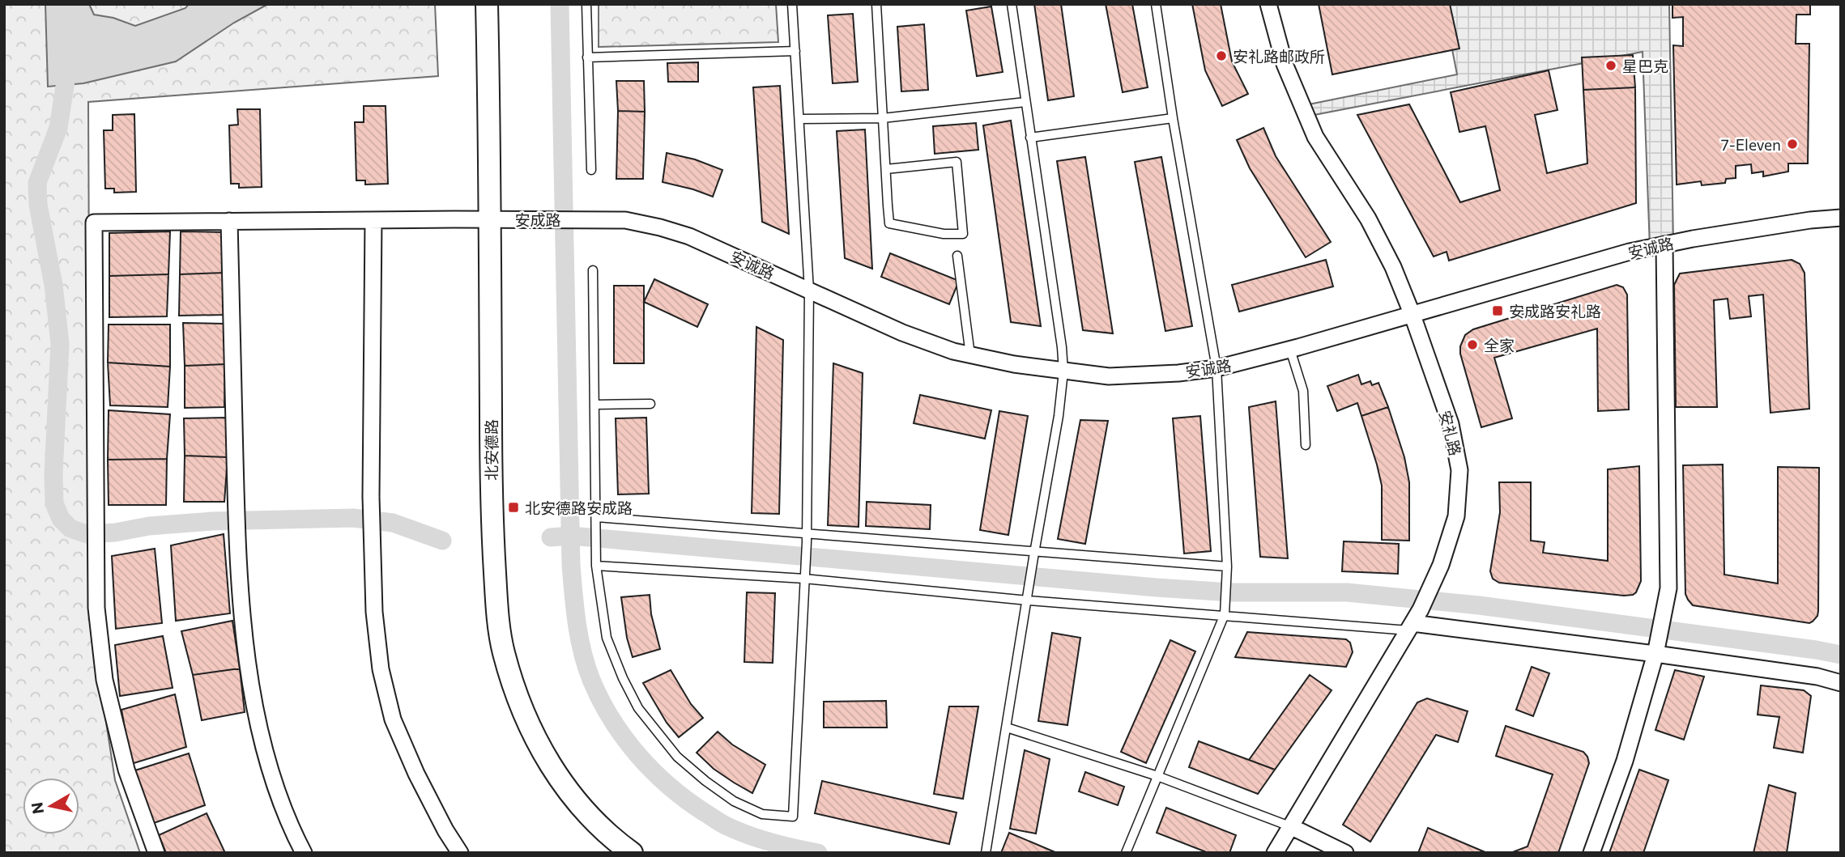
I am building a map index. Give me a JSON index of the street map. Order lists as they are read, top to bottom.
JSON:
{
  "streets": {
    "street": [
      "安成路",
      "安诚路",
      "安礼路",
      "北安德路"
    ]
  },
  "crossings": [
    ["安成路", "安诚路"],
    ["安成路", "北安德路"],
    ["安诚路", "安礼路"]
  ],
  "places": {
    "other": [
      "安礼路邮政所",
      "星巴克",
      "7-Eleven",
      "全家"
    ],
    "transit": ["安成路安礼路", "北安德路安成路"]
  },
  "north": "left"
}
